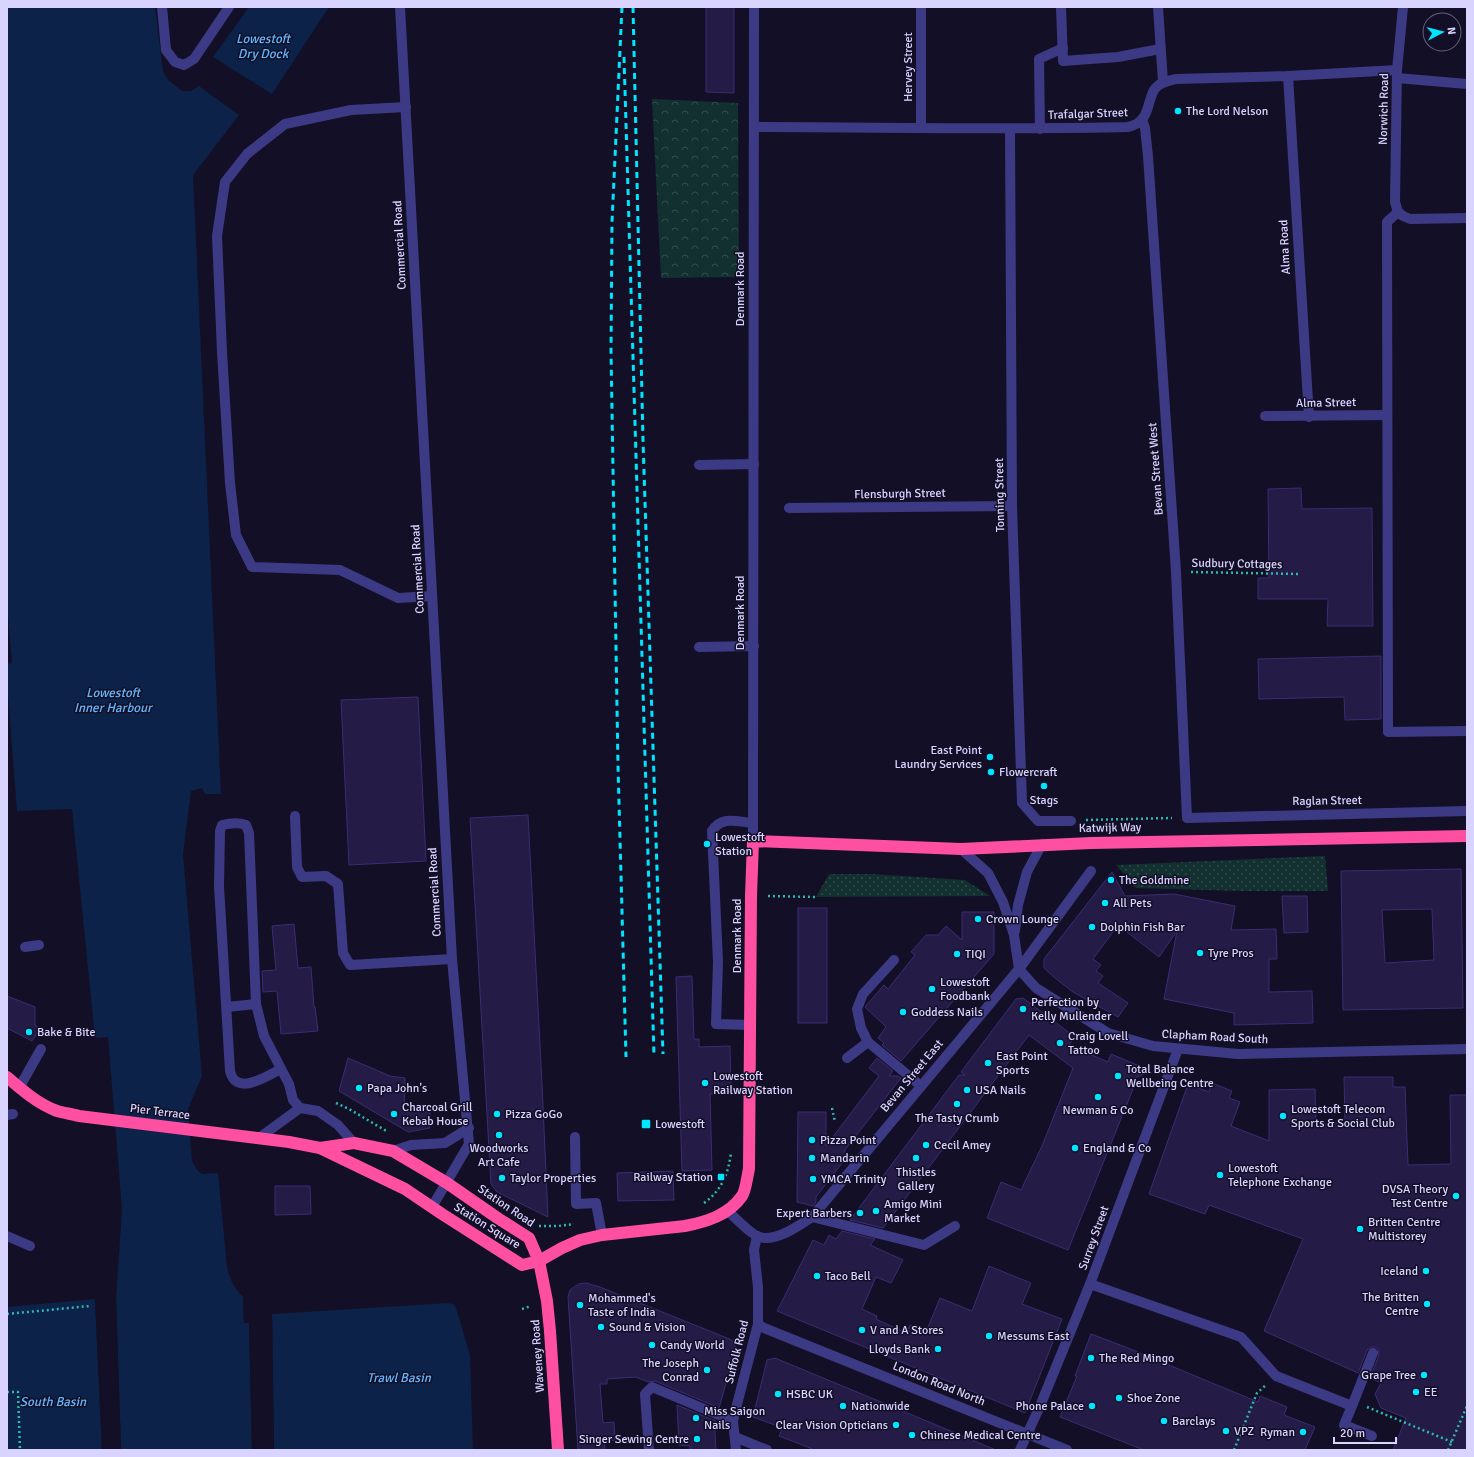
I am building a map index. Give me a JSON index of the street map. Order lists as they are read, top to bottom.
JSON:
{
  "streets": {
    "highway": [
      "Denmark Road",
      "Katwijk Way",
      "Pier Terrace",
      "Station Road",
      "Station Square",
      "Waveney Road"
    ],
    "street": [
      "Hervey Street",
      "Norwich Road",
      "Trafalgar Street",
      "Commercial Road",
      "Alma Road",
      "Alma Street",
      "Bevan Street West",
      "Flensburgh Street",
      "Tonning Street",
      "Raglan Street",
      "Clapham Road South",
      "Bevan Street East",
      "Surrey Street",
      "Suffolk Road",
      "London Road North"
    ],
    "path": ["Sudbury Cottages"]
  },
  "crossings": [
    ["Hervey Street", "Trafalgar Street"],
    ["Trafalgar Street", "Denmark Road"],
    ["Trafalgar Street", "Bevan Street West"],
    ["Trafalgar Street", "Tonning Street"],
    ["Commercial Road", "Station Road"],
    ["Commercial Road", "Station Square"],
    ["Alma Road", "Alma Street"],
    ["Denmark Road", "Katwijk Way"],
    ["Denmark Road", "Station Square"],
    ["Bevan Street West", "Sudbury Cottages"],
    ["Bevan Street West", "Raglan Street"],
    ["Flensburgh Street", "Tonning Street"],
    ["Clapham Road South", "Bevan Street East"],
    ["Clapham Road South", "Surrey Street"],
    ["Bevan Street East", "Suffolk Road"],
    ["Pier Terrace", "Station Square"],
    ["Station Road", "Station Square"],
    ["Station Road", "Waveney Road"],
    ["Station Square", "Waveney Road"],
    ["Surrey Street", "London Road North"],
    ["Suffolk Road", "London Road North"]
  ],
  "water": [
    "Lowestoft Dry Dock",
    "Lowestoft Inner Harbour",
    "Trawl Basin",
    "South Basin"
  ],
  "places": {
    "other": [
      "The Lord Nelson",
      "East Point Laundry Services",
      "Flowercraft",
      "Stags",
      "Lowestoft Station",
      "The Goldmine",
      "All Pets",
      "Crown Lounge",
      "Dolphin Fish Bar",
      "Tyre Pros",
      "TIQI",
      "Lowestoft Foodbank",
      "Perfection by Kelly Mullender",
      "Goddess Nails",
      "Bake & Bite",
      "Craig Lovell Tattoo",
      "East Point Sports",
      "Total Balance Wellbeing Centre",
      "Lowestoft Railway Station",
      "Papa John's",
      "USA Nails",
      "Newman & Co",
      "The Tasty Crumb",
      "Charcoal Grill Kebab House",
      "Pizza GoGo",
      "Lowestoft Telecom Sports & Social Club",
      "Woodworks Art Cafe",
      "Pizza Point",
      "Cecil Amey",
      "England & Co",
      "Mandarin",
      "Thistles Gallery",
      "Lowestoft Telephone Exchange",
      "Taylor Properties",
      "YMCA Trinity",
      "DVSA Theory Test Centre",
      "Amigo Mini Market",
      "Expert Barbers",
      "Britten Centre Multistorey",
      "Iceland",
      "Taco Bell",
      "The Britten Centre",
      "Mohammed's Taste of India",
      "Sound & Vision",
      "V and A Stores",
      "Messums East",
      "Candy World",
      "Lloyds Bank",
      "The Red Mingo",
      "The Joseph Conrad",
      "Grape Tree",
      "EE",
      "HSBC UK",
      "Shoe Zone",
      "Nationwide",
      "Phone Palace",
      "Miss Saigon Nails",
      "Barclays",
      "Clear Vision Opticians",
      "VPZ",
      "Ryman",
      "Chinese Medical Centre",
      "Singer Sewing Centre"
    ],
    "transit": ["Lowestoft", "Railway Station"]
  },
  "scale_bar": "20 m",
  "north": "right"
}
